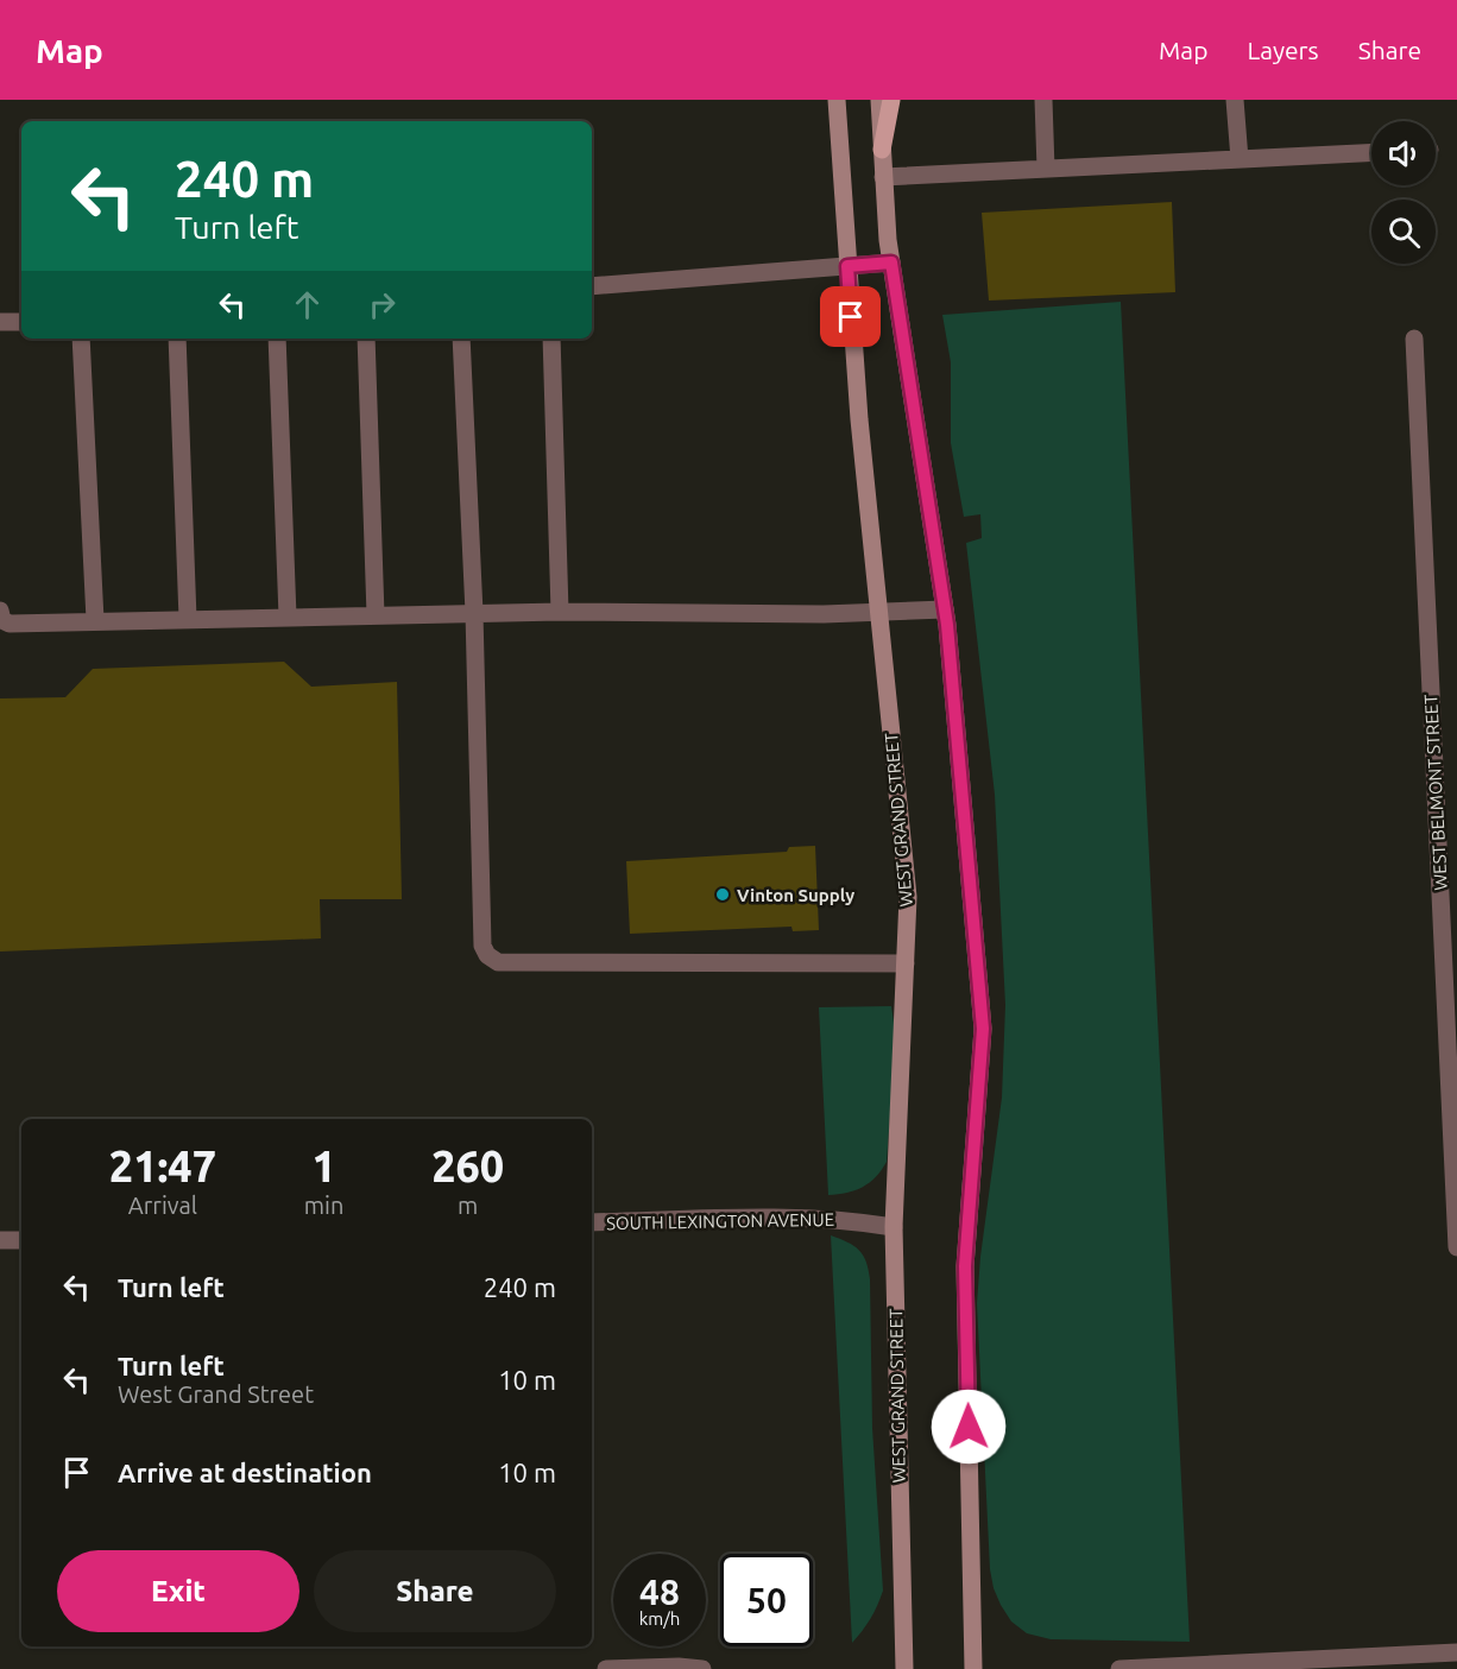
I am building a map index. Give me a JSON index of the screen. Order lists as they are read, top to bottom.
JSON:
{
  "streets": {
    "main road": ["WEST GRAND STREET"],
    "street": ["WEST BELMONT STREET", "SOUTH LEXINGTON AVENUE"]
  },
  "crossings": [
    ["WEST GRAND STREET", "SOUTH LEXINGTON AVENUE"]
  ],
  "places": ["Vinton Supply"],
  "page": {
    "header": "Map",
    "nav": ["Map", "Layers", "Share"],
    "turn": ["240 m", "Turn left"],
    "eta": [
      "21:47",
      "Arrival",
      "1",
      "min",
      "260",
      "m"
    ],
    "list": [
      {
        "name": "Turn left",
        "value": "240 m"
      },
      {
        "name": "Turn left",
        "note": "West Grand Street",
        "value": "10 m"
      },
      {
        "name": "Arrive at destination",
        "value": "10 m"
      }
    ],
    "buttons": ["Exit", "Share"],
    "speed": "48 km/h",
    "limit": "50"
  }
}
